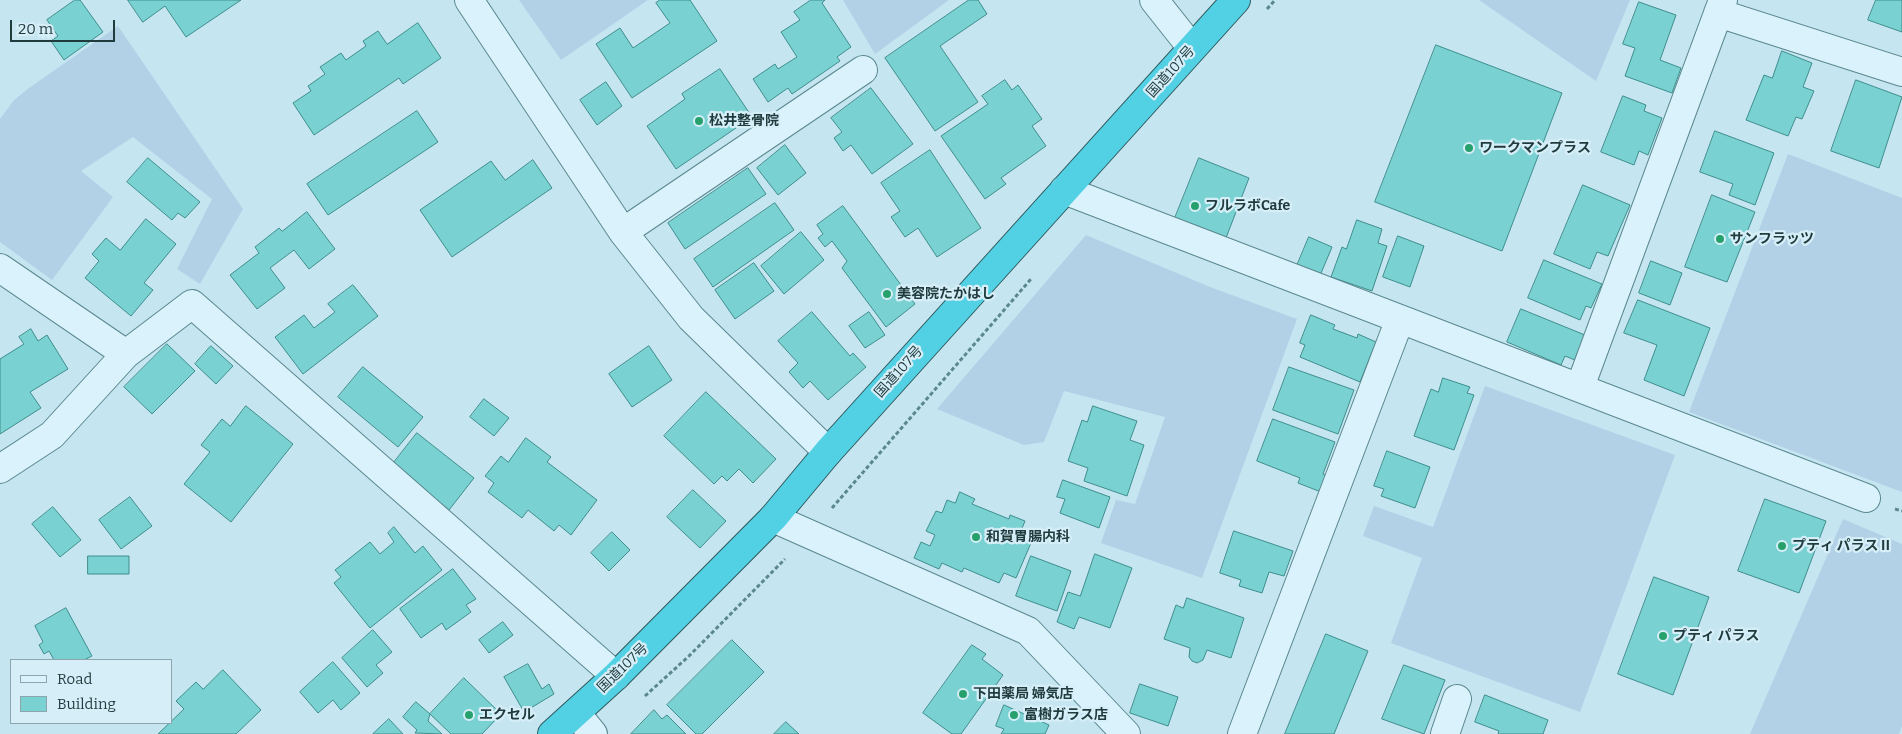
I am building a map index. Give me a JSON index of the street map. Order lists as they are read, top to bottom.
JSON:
{
  "streets": {
    "highway": ["国道107号"]
  },
  "places": [
    "松井整骨院",
    "ワークマンプラス",
    "フルラボCafe",
    "サンフラッツ",
    "美容院たかはし",
    "和賀胃腸内科",
    "プティ パラスⅡ",
    "プティ パラス",
    "下田薬局 婦気店",
    "エクセル",
    "富樹ガラス店"
  ],
  "legend": ["Road", "Building"],
  "scale_bar": "20 m"
}
